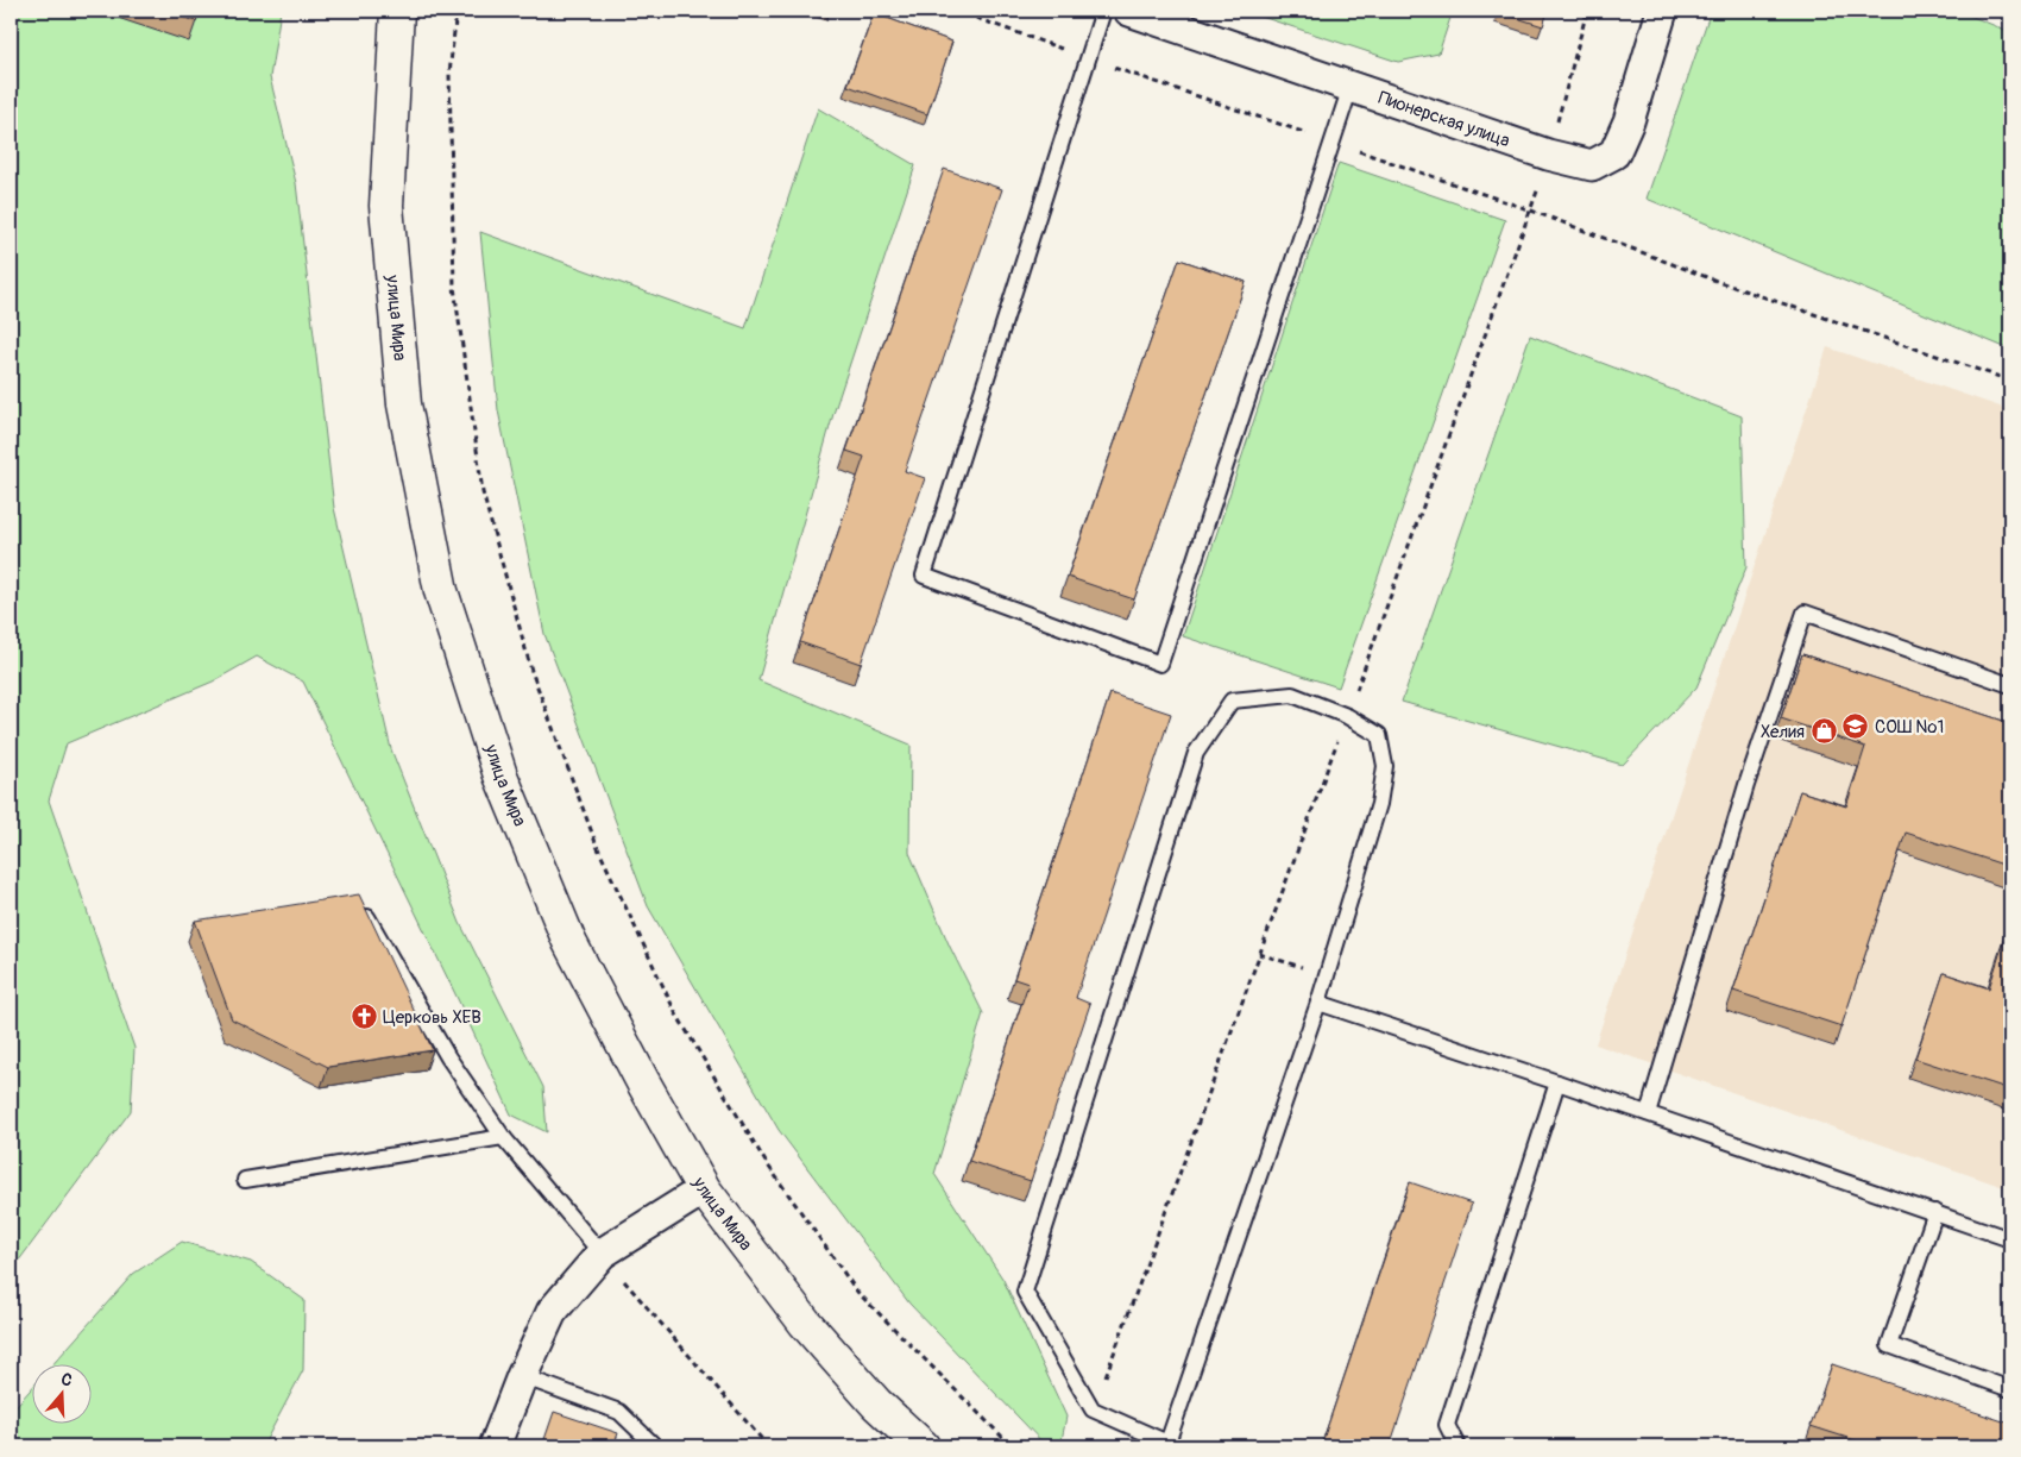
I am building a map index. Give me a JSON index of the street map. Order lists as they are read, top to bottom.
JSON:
{
  "streets": {
    "main road": ["улица Мира"],
    "street": ["Пионерская улица"]
  },
  "places": {
    "school or university": ["СОШ №1"],
    "shop": ["Хелия"],
    "church": ["Церковь ХЕВ"]
  },
  "north": "top"
}
